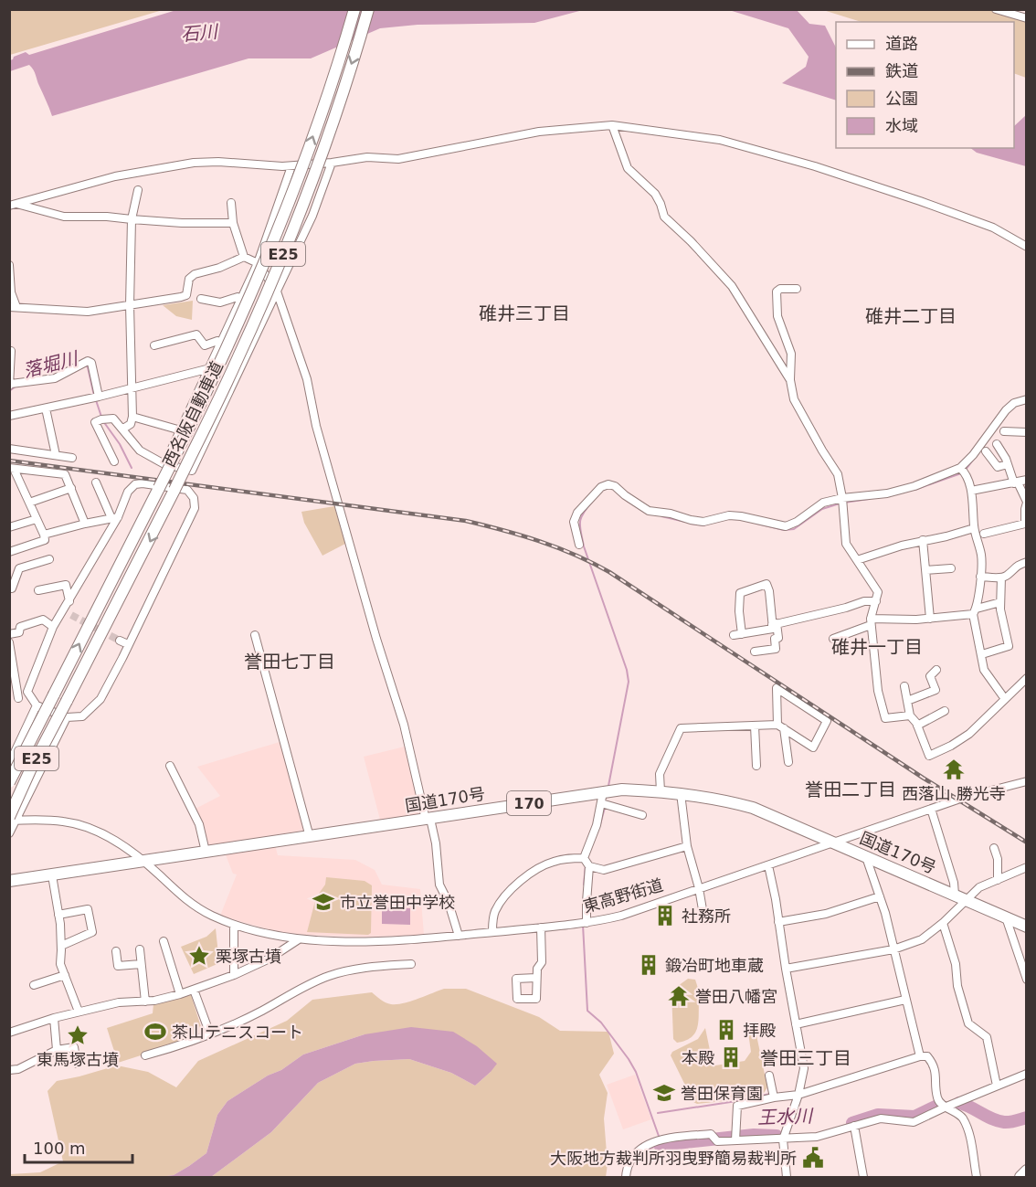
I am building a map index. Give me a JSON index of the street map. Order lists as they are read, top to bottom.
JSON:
{
  "streets": {
    "highway": [
      "E25",
      "西名阪自動車道",
      "国道170号",
      "170"
    ],
    "street": ["東高野街道"]
  },
  "crossings": [
    ["西名阪自動車道", "東高野街道"],
    ["国道170号", "東高野街道"]
  ],
  "districts": [
    "碓井三丁目",
    "碓井二丁目",
    "碓井一丁目",
    "誉田七丁目",
    "誉田二丁目",
    "誉田三丁目"
  ],
  "water": ["石川", "落堀川", "王水川"],
  "places": {
    "temple": ["西落山 勝光寺", "誉田八幡宮"],
    "school or university": ["市立誉田中学校", "誉田保育園"],
    "building": [
      "社務所",
      "鍛冶町地車蔵",
      "拝殿",
      "本殿"
    ],
    "place": ["栗塚古墳", "東馬塚古墳"],
    "sports": ["茶山テニスコート"],
    "public building": ["大阪地方裁判所羽曳野簡易裁判所"]
  },
  "legend": [
    "道路",
    "鉄道",
    "公園",
    "水域"
  ],
  "scale_bar": "100 m"
}
